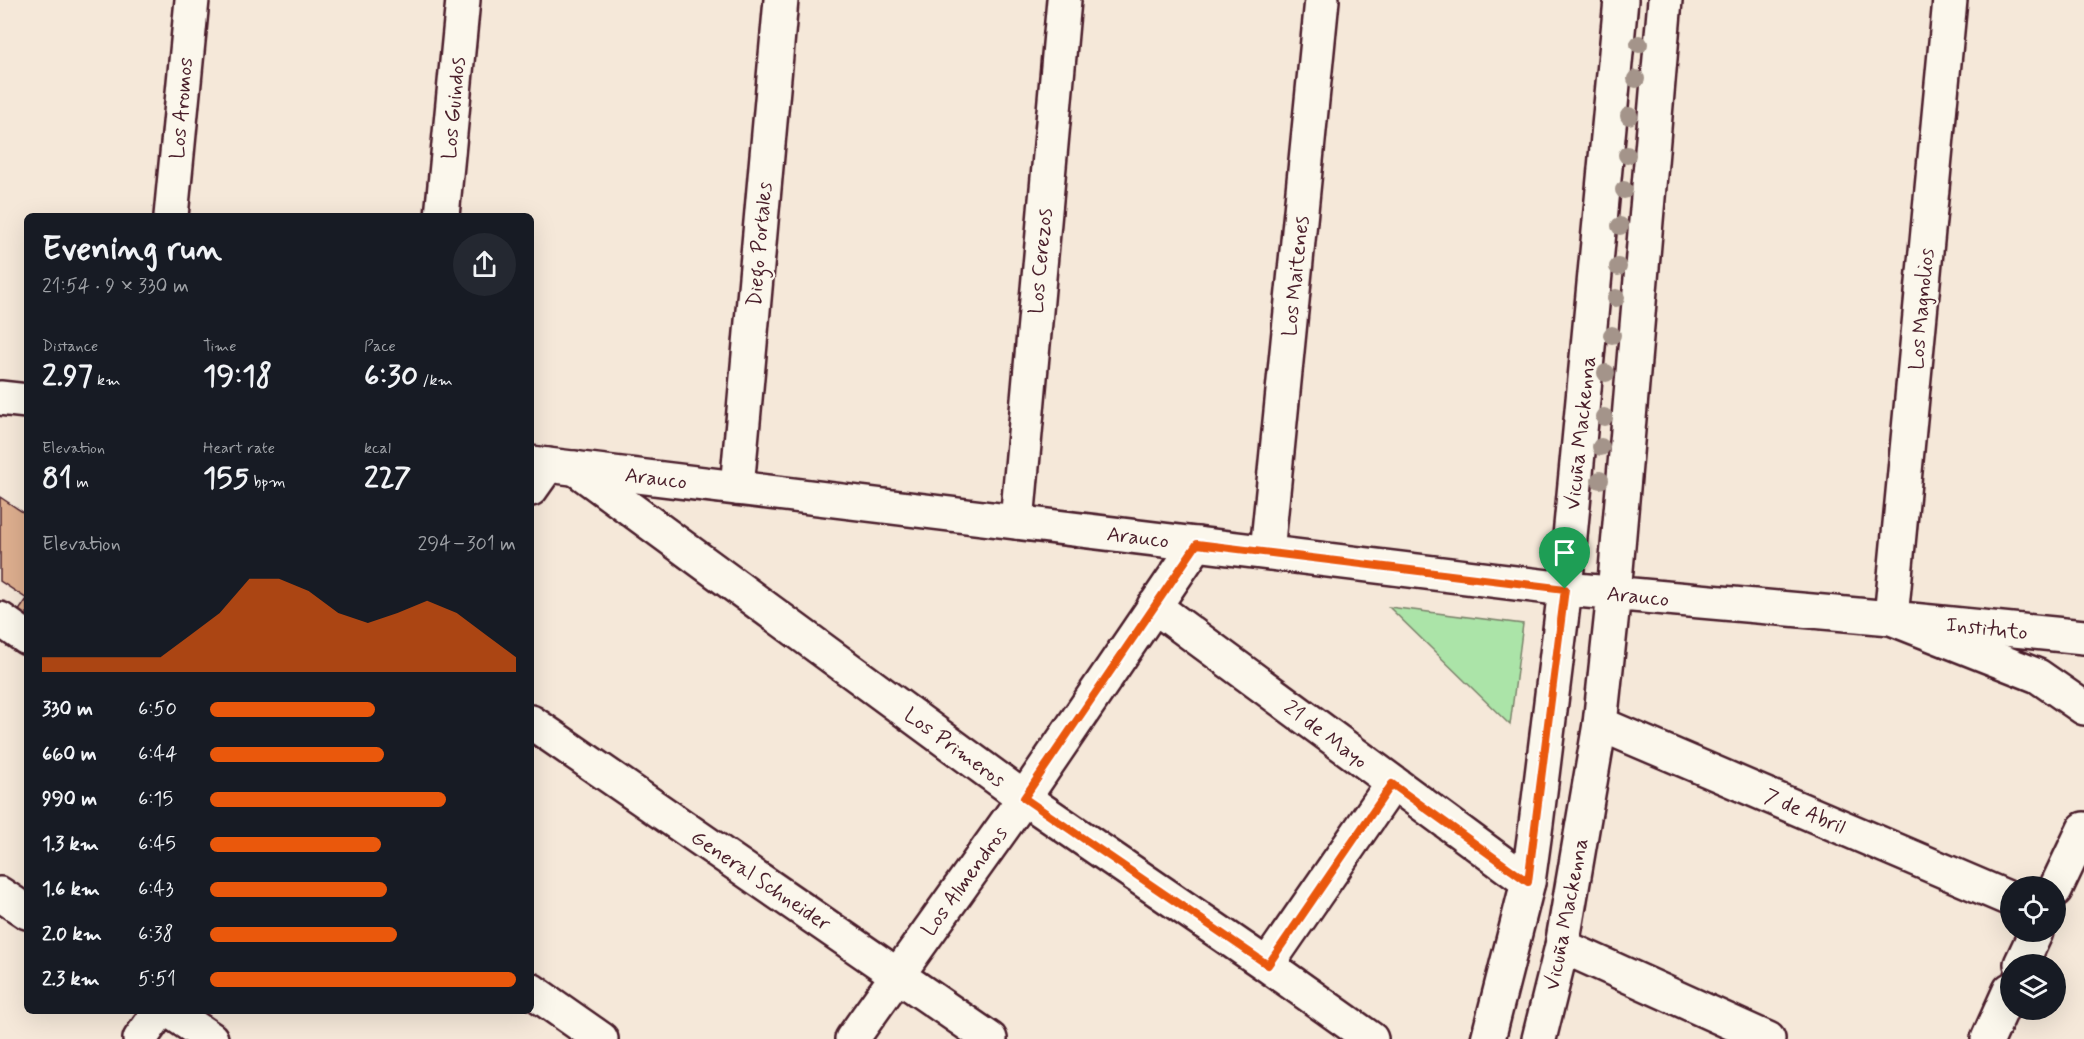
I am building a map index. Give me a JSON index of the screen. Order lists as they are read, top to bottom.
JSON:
{
  "streets": {
    "street": [
      "Los Aromos",
      "Los Guindos",
      "Diego Portales",
      "Los Cerezos",
      "Los Maitenes",
      "Los Magnolios",
      "Vicuña Mackenna",
      "Arauco",
      "Instituto",
      "21 de Mayo",
      "Los Primeros",
      "7 de Abril",
      "General Schneider",
      "Los Almendros"
    ]
  },
  "crossings": [
    ["Diego Portales", "Arauco"],
    ["Los Cerezos", "Arauco"],
    ["Los Maitenes", "Arauco"],
    ["Los Magnolios", "Arauco"],
    ["Los Magnolios", "Instituto"],
    ["Vicuña Mackenna", "Arauco"],
    ["Vicuña Mackenna", "21 de Mayo"],
    ["Vicuña Mackenna", "7 de Abril"],
    ["Arauco", "Instituto"],
    ["Arauco", "Los Primeros"],
    ["Arauco", "Los Almendros"],
    ["21 de Mayo", "Los Almendros"],
    ["Los Primeros", "Los Almendros"],
    ["General Schneider", "Los Almendros"]
  ],
  "page": {
    "heading": ["Evening run", "21:54 · 9 × 330 m"],
    "stats": [
      ["Distance", "2.97 km"],
      ["Time", "19:18"],
      ["Pace", "6:30 /km"],
      ["Elevation", "81 m"],
      ["Heart rate", "155 bpm"],
      ["kcal", "227"]
    ],
    "chart": ["Elevation", "294–301 m"],
    "list": [
      {
        "name": "330 m",
        "note": "6:50"
      },
      {
        "name": "660 m",
        "note": "6:44"
      },
      {
        "name": "990 m",
        "note": "6:15"
      },
      {
        "name": "1.3 km",
        "note": "6:45"
      },
      {
        "name": "1.6 km",
        "note": "6:43"
      },
      {
        "name": "2.0 km",
        "note": "6:38"
      },
      {
        "name": "2.3 km",
        "note": "5:51"
      }
    ]
  }
}
